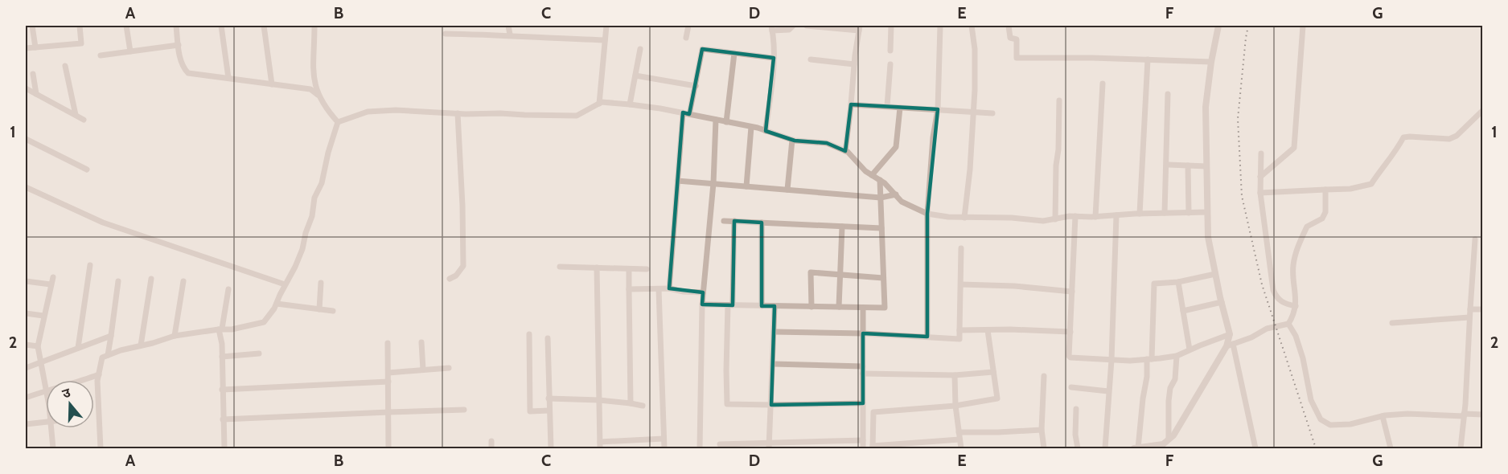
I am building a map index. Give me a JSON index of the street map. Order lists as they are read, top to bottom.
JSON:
{
  "north": "top",
  "grid": {
    "columns": [
      "A",
      "B",
      "C",
      "D",
      "E",
      "F",
      "G"
    ],
    "rows": ["1", "2"]
  }
}
